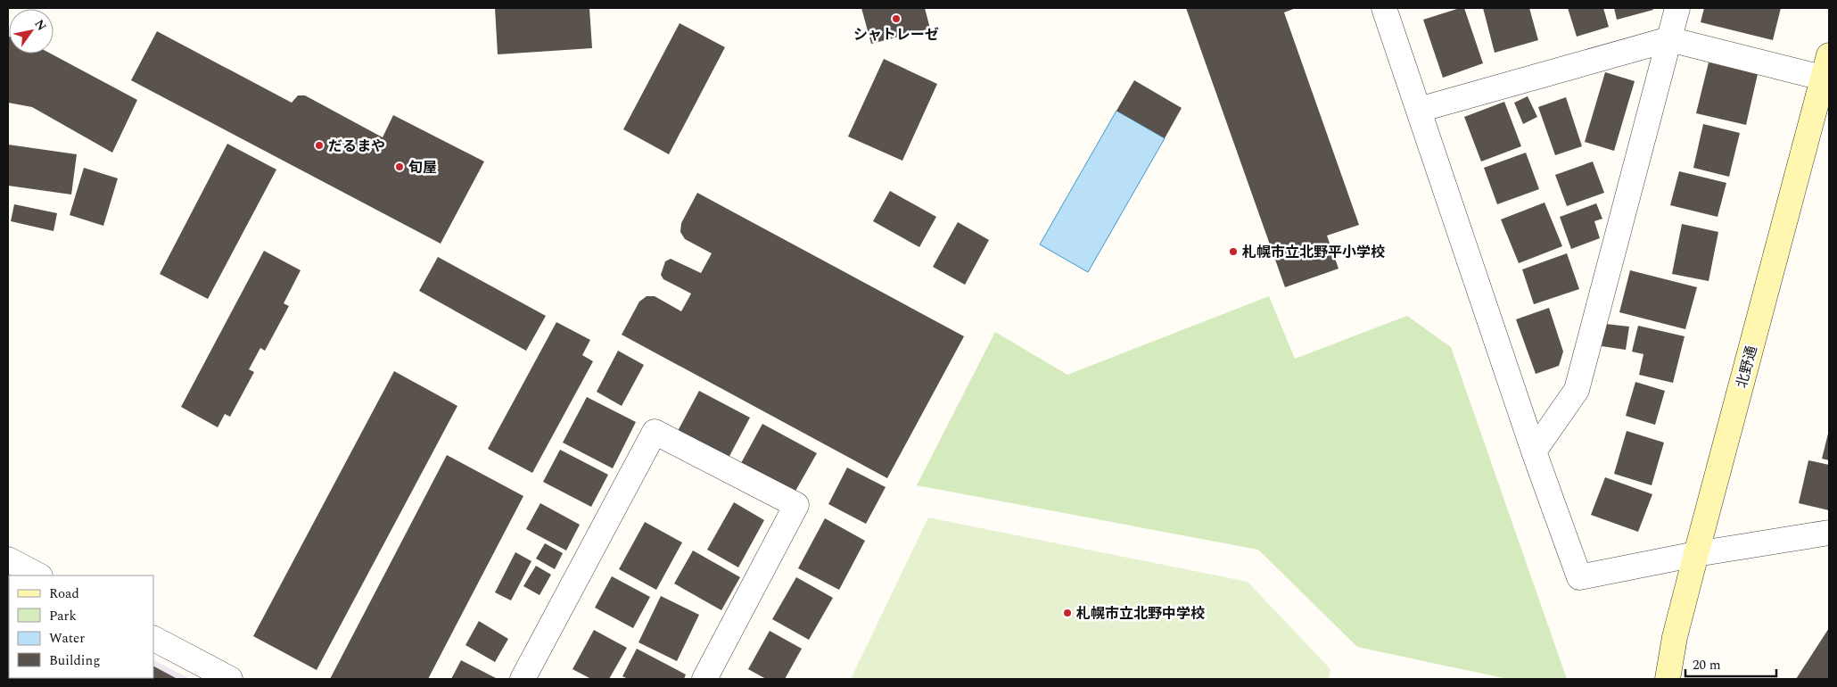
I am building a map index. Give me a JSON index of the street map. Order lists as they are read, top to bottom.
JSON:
{
  "streets": {
    "street": ["北野通"]
  },
  "places": [
    "シャトレーゼ",
    "だるまや",
    "旬屋",
    "札幌市立北野平小学校",
    "札幌市立北野中学校"
  ],
  "legend": [
    "Road",
    "Park",
    "Water",
    "Building"
  ],
  "scale_bar": "20 m",
  "north": "top right"
}
